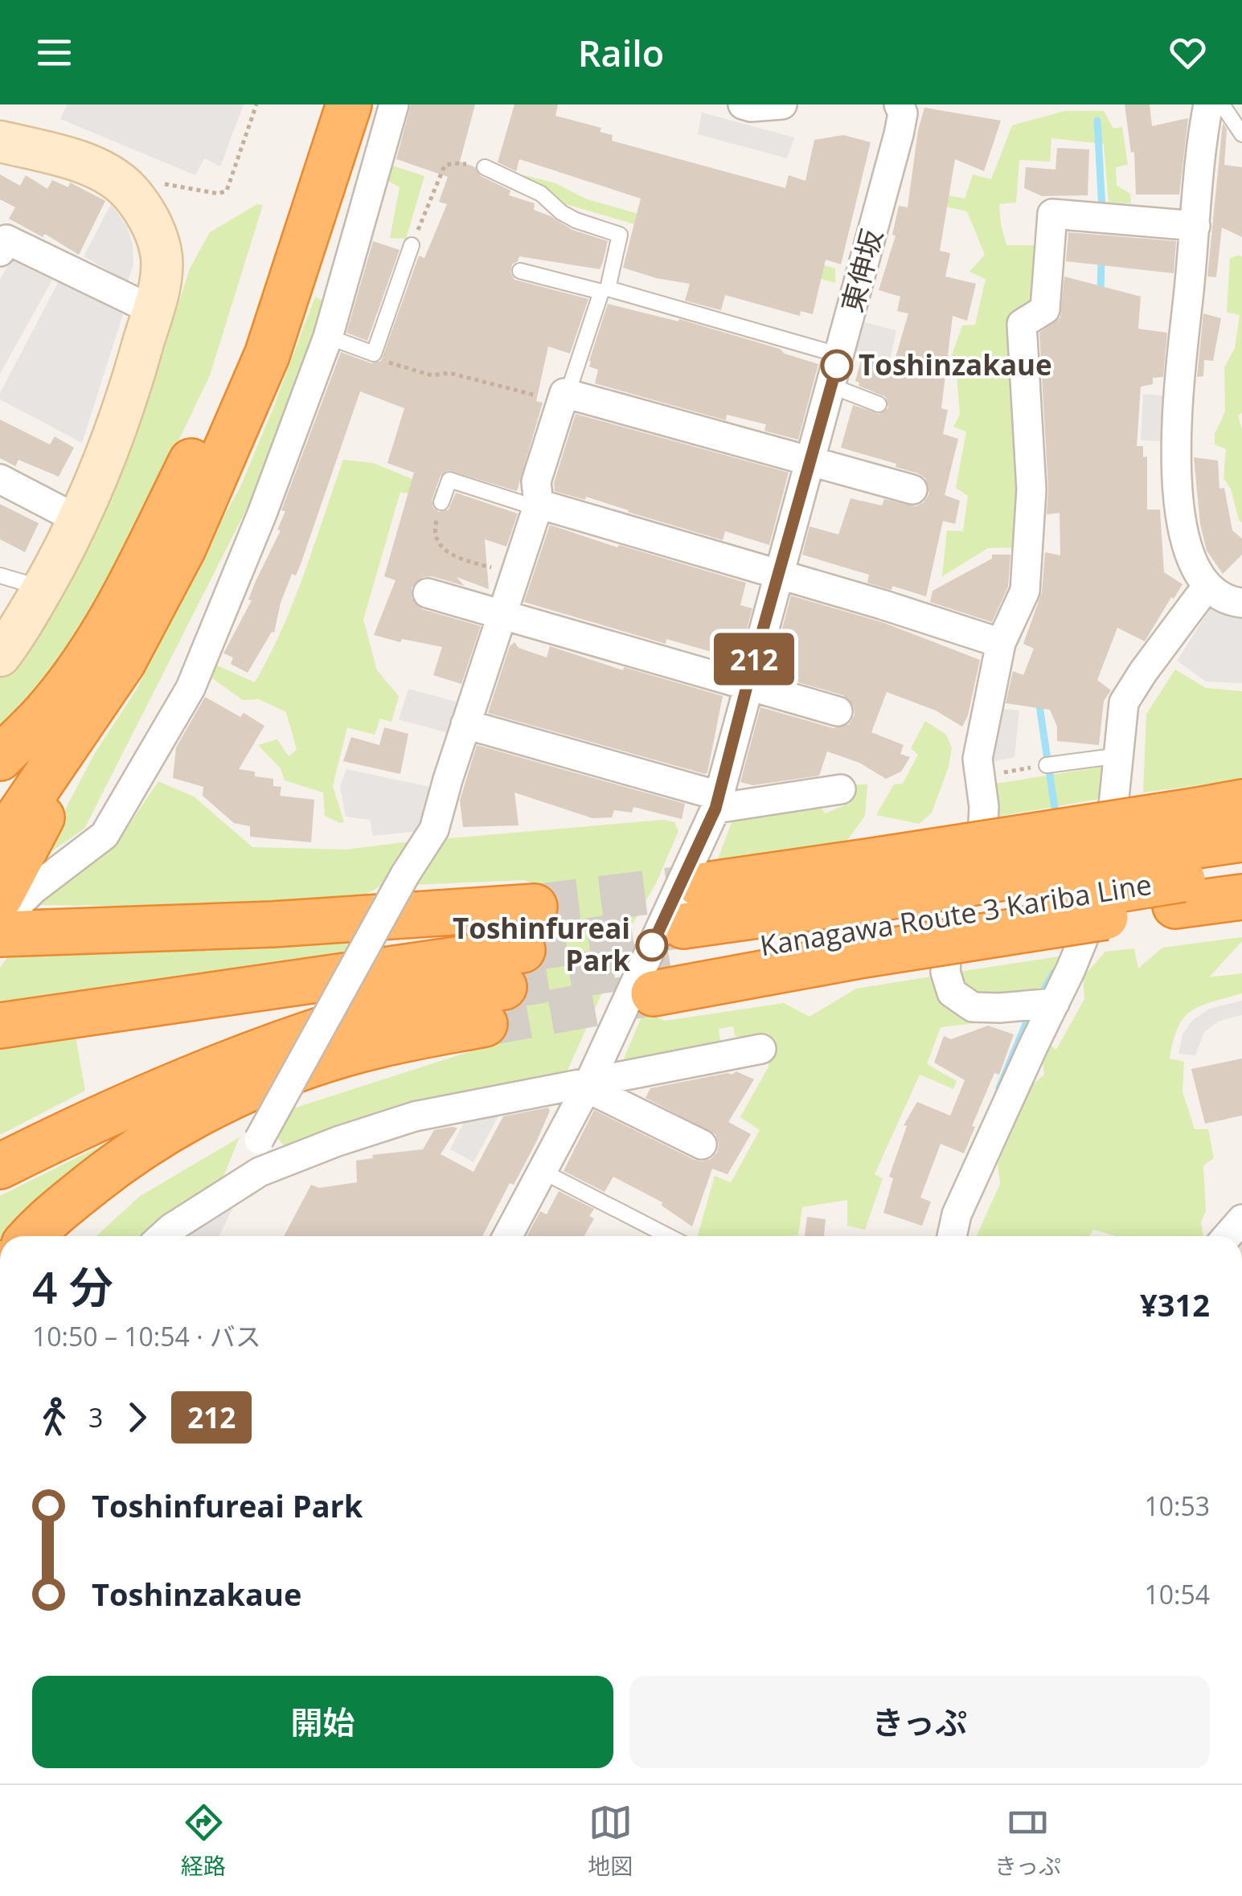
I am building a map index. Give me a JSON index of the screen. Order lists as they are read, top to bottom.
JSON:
{
  "streets": {
    "highway": ["Kanagawa Route 3 Kariba Line"],
    "street": ["東伸坂"]
  },
  "places": ["Toshinzakaue", "Toshinfureai Park"],
  "lines": ["bus line 212"],
  "page": {
    "header": "Railo",
    "on_map": "212",
    "heading": ["4 分", "10:50 – 10:54 · バス", "¥312"],
    "legs": ["3", "212"],
    "list": [
      {
        "name": "Toshinfureai Park",
        "value": "10:53"
      },
      {
        "name": "Toshinzakaue",
        "value": "10:54"
      }
    ],
    "buttons": ["開始", "きっぷ"],
    "tabs": ["経路", "地図", "きっぷ"]
  }
}
